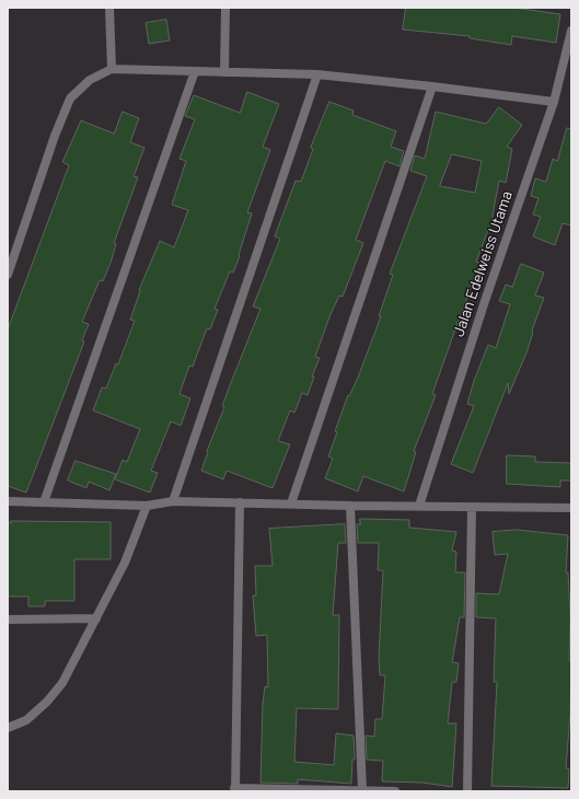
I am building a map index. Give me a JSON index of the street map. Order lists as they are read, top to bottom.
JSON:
{
  "streets": {
    "street": ["Jalan Edelweiss Utama"]
  }
}
